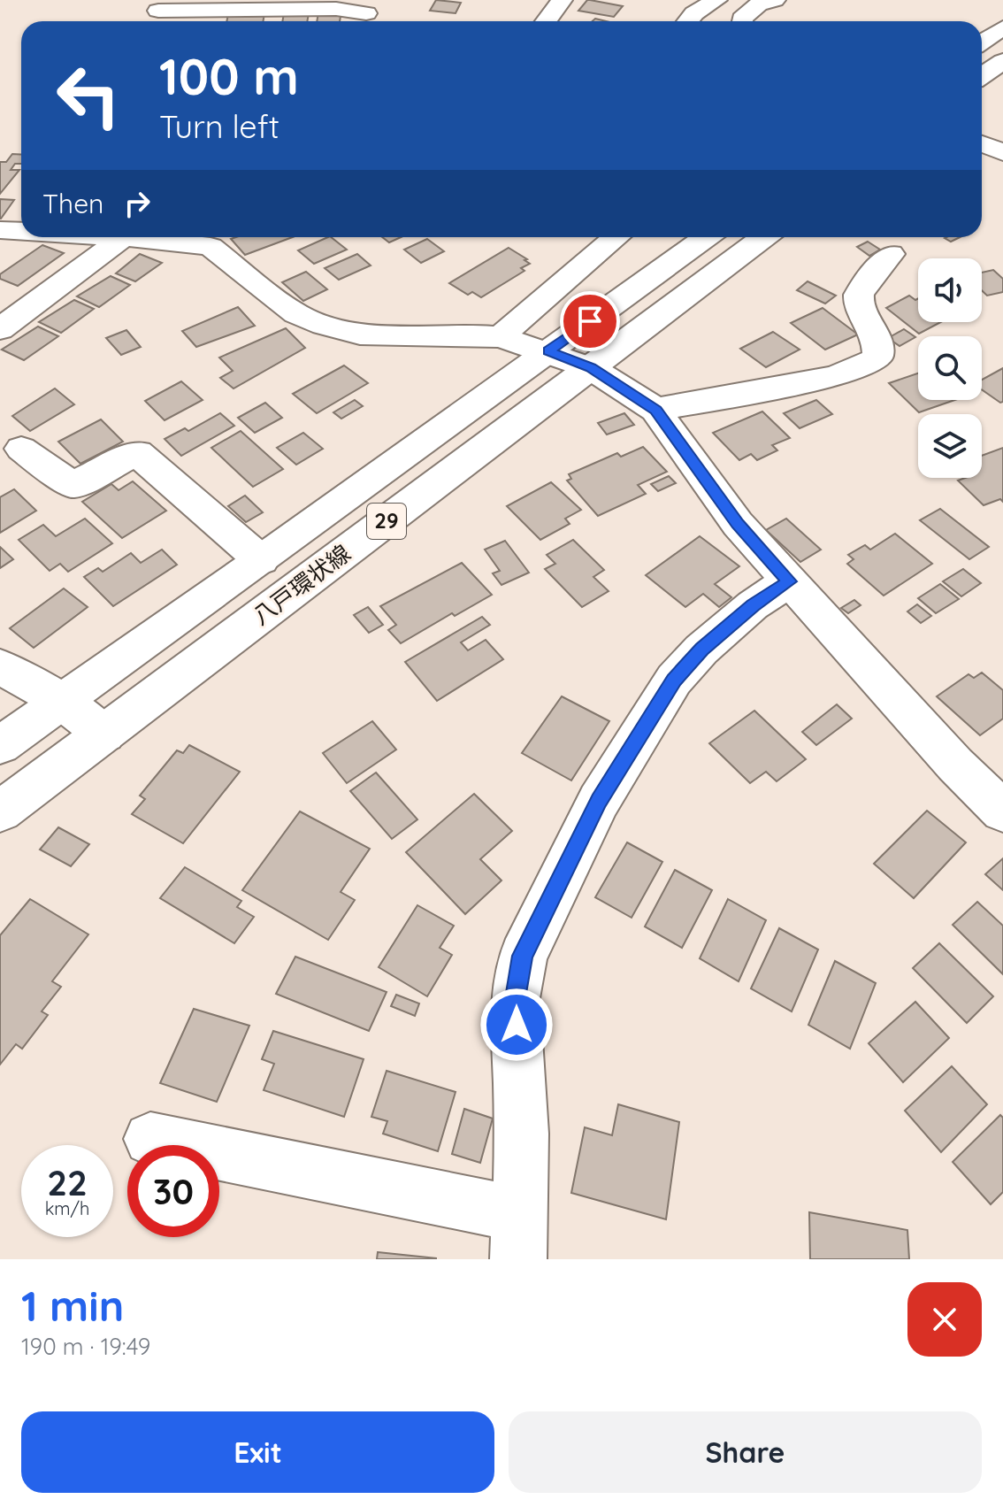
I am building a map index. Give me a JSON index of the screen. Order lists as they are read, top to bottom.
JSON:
{
  "streets": {
    "street": ["29", "八戸環状線"]
  },
  "page": {
    "turn": ["100 m", "Turn left"],
    "then": "Then",
    "speed": "22 km/h",
    "limit": "30",
    "heading": ["1 min", "190 m · 19:49"],
    "buttons": ["Exit", "Share"]
  }
}
